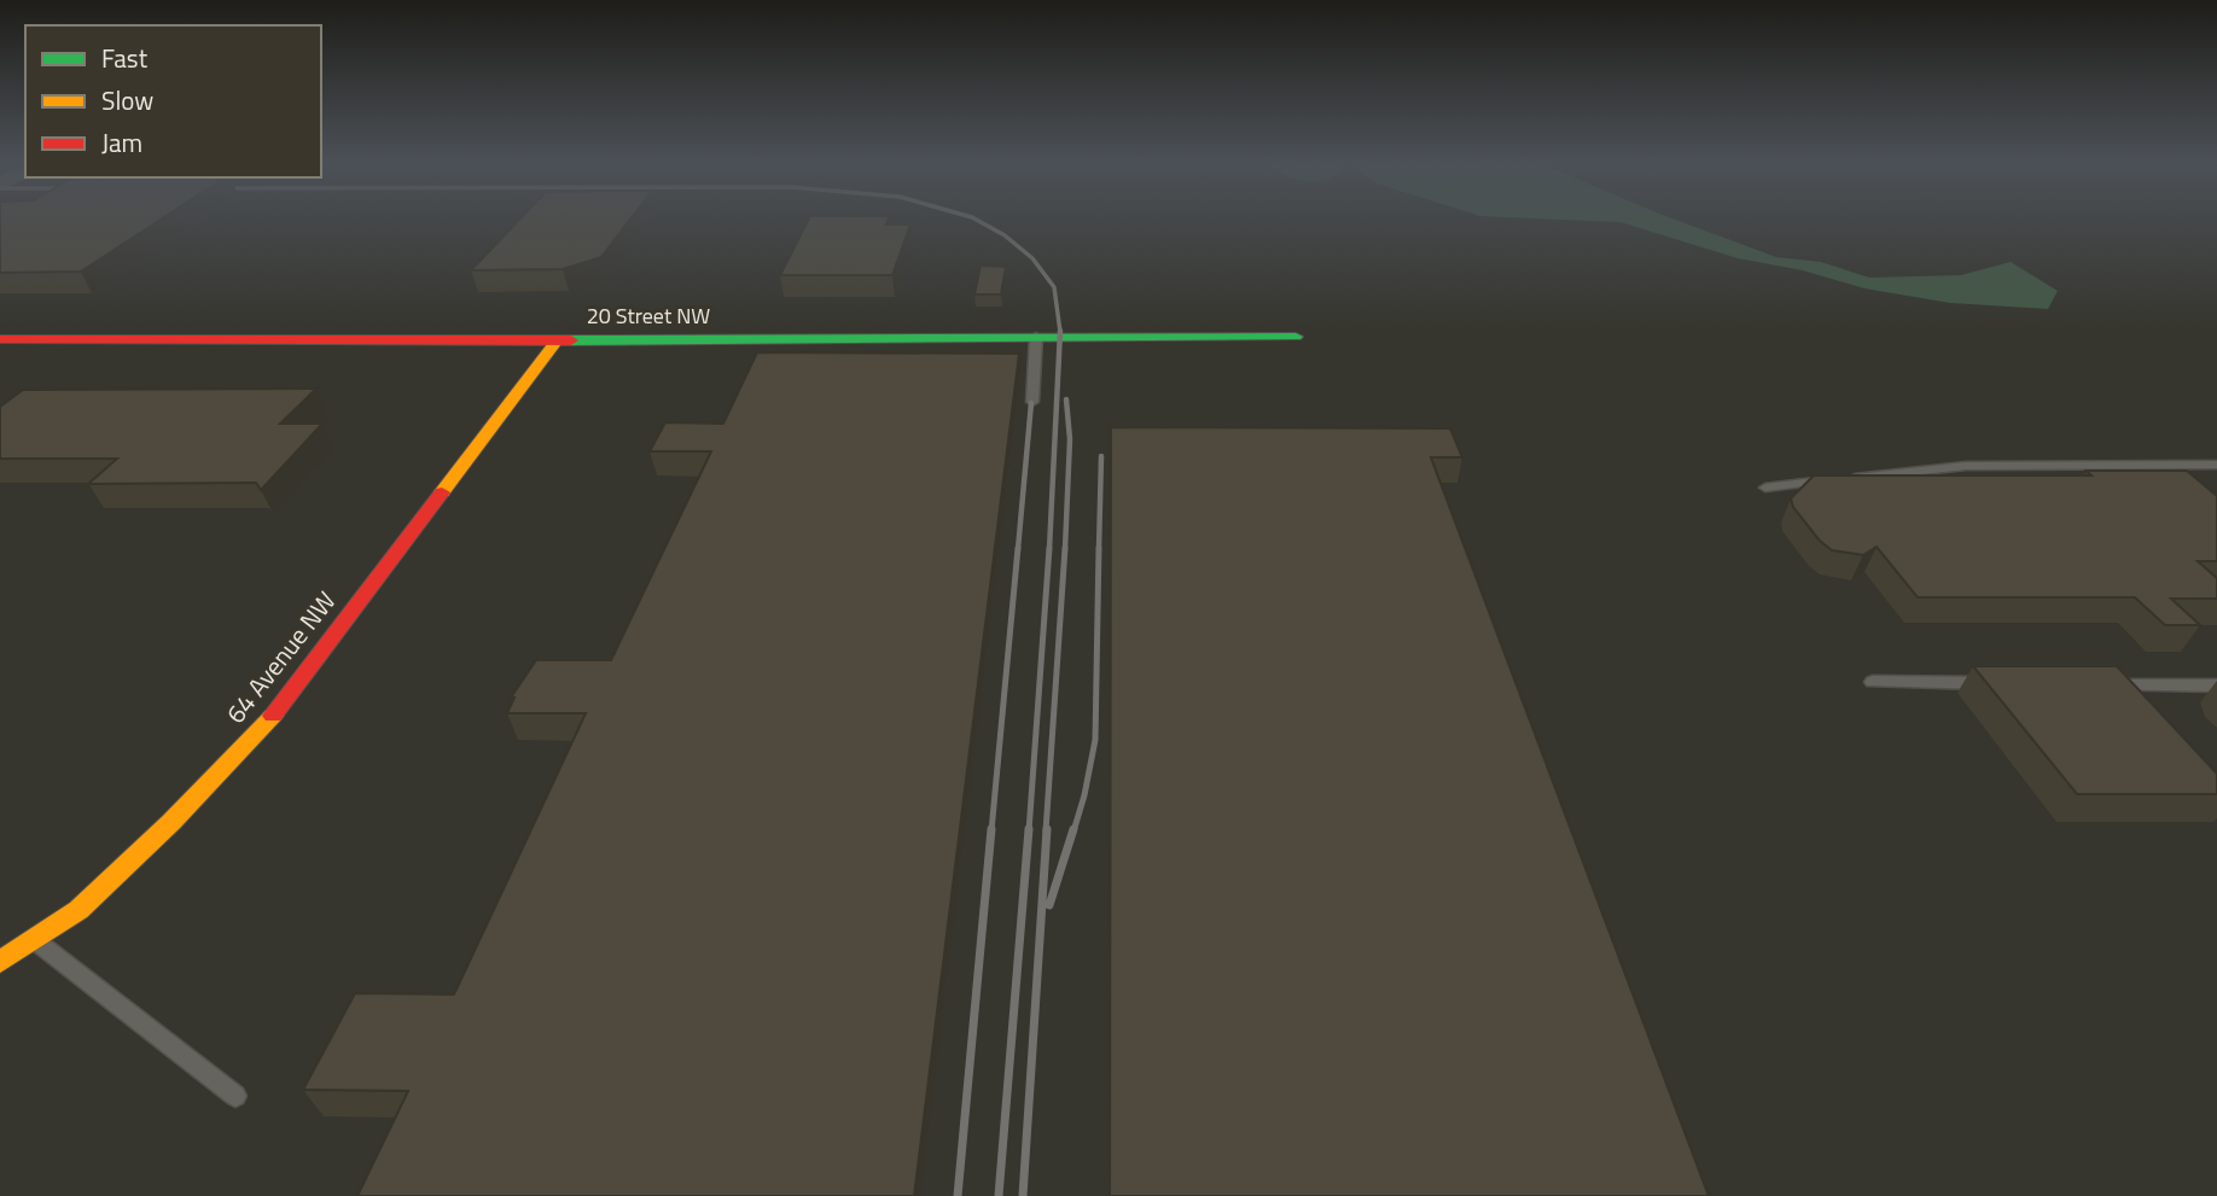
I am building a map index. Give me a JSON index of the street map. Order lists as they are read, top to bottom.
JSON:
{
  "streets": {
    "street": ["20 Street NW", "64 Avenue NW"]
  },
  "crossings": [
    ["20 Street NW", "64 Avenue NW"]
  ],
  "legend": ["Fast", "Slow", "Jam"]
}
